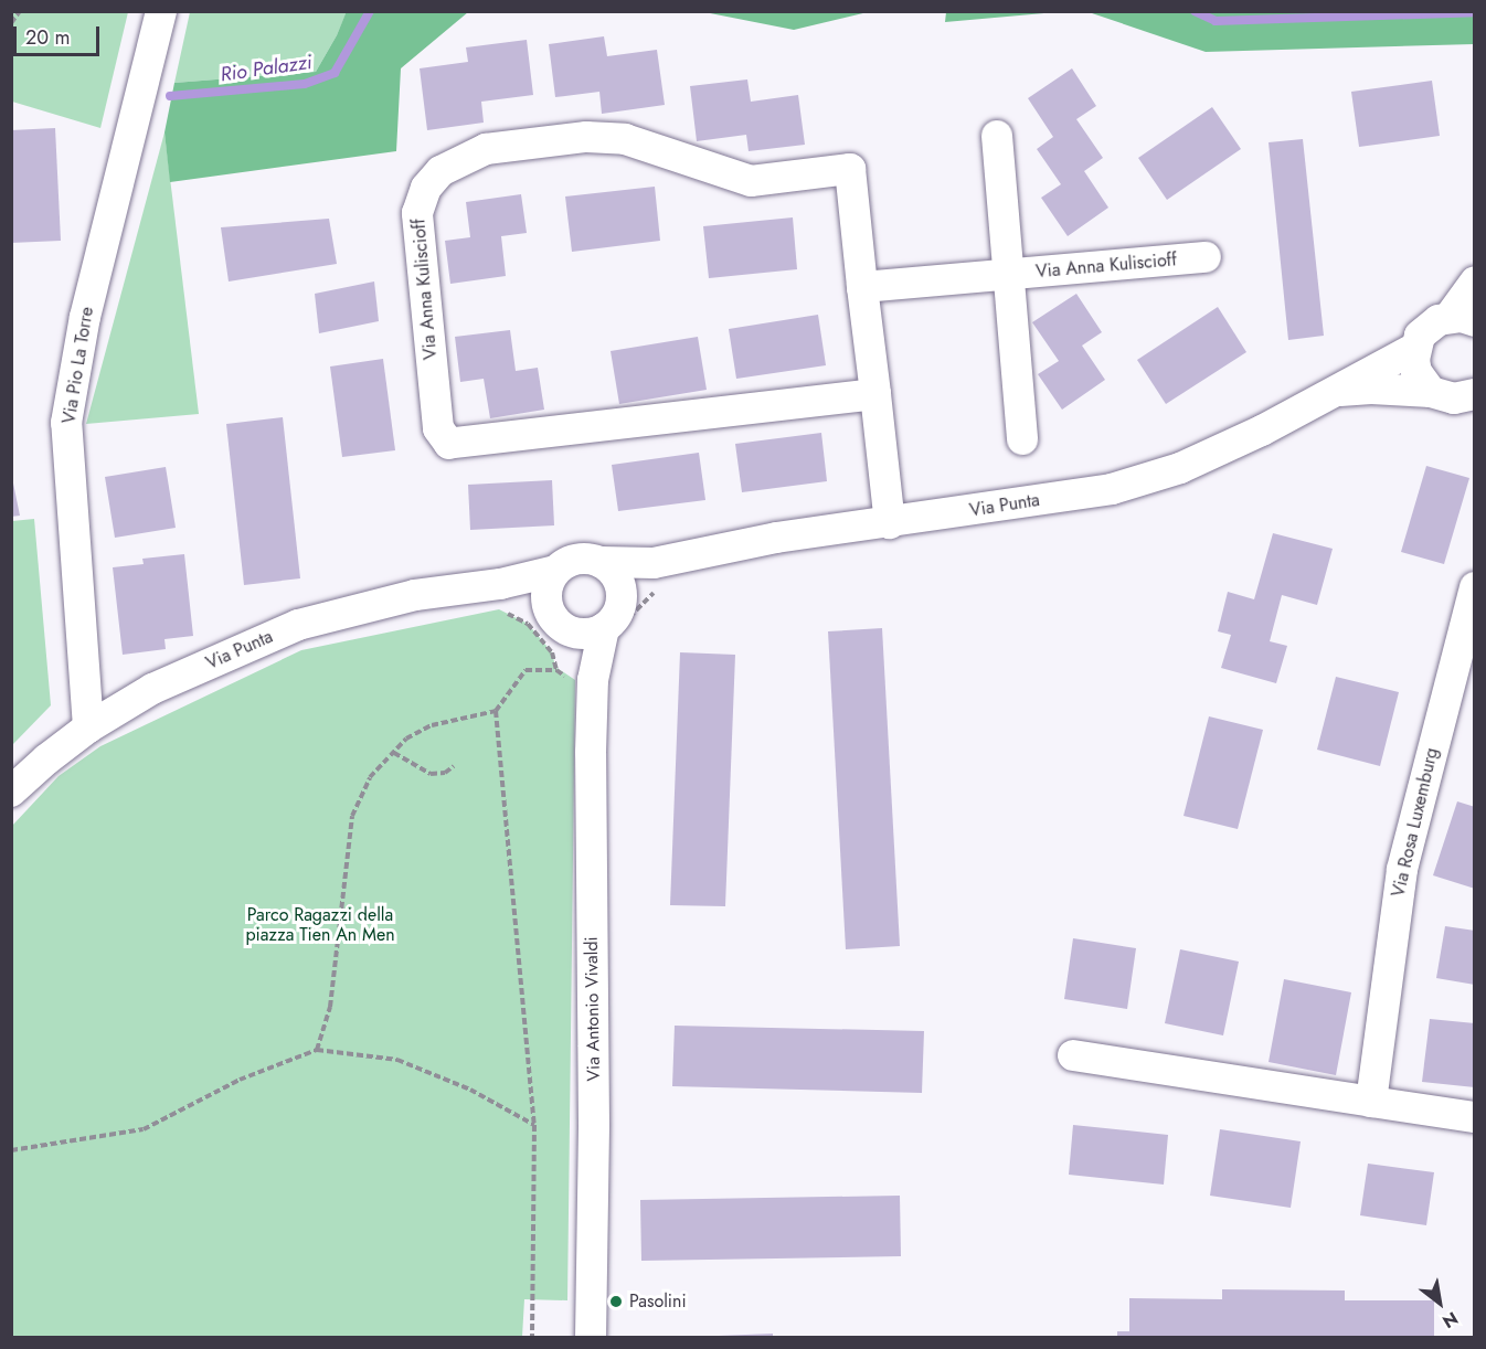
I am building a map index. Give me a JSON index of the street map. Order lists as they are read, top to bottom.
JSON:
{
  "streets": {
    "street": [
      "Via Anna Kuliscioff",
      "Via Pio La Torre",
      "Via Punta",
      "Via Rosa Luxemburg",
      "Via Antonio Vivaldi"
    ]
  },
  "crossings": [
    ["Via Anna Kuliscioff", "Via Punta"],
    ["Via Pio La Torre", "Via Punta"],
    ["Via Punta", "Via Antonio Vivaldi"]
  ],
  "water": ["Rio Palazzi"],
  "parks": ["Parco Ragazzi della piazza Tien An Men"],
  "places": ["Pasolini"],
  "scale_bar": "20 m",
  "north": "bottom right"
}
